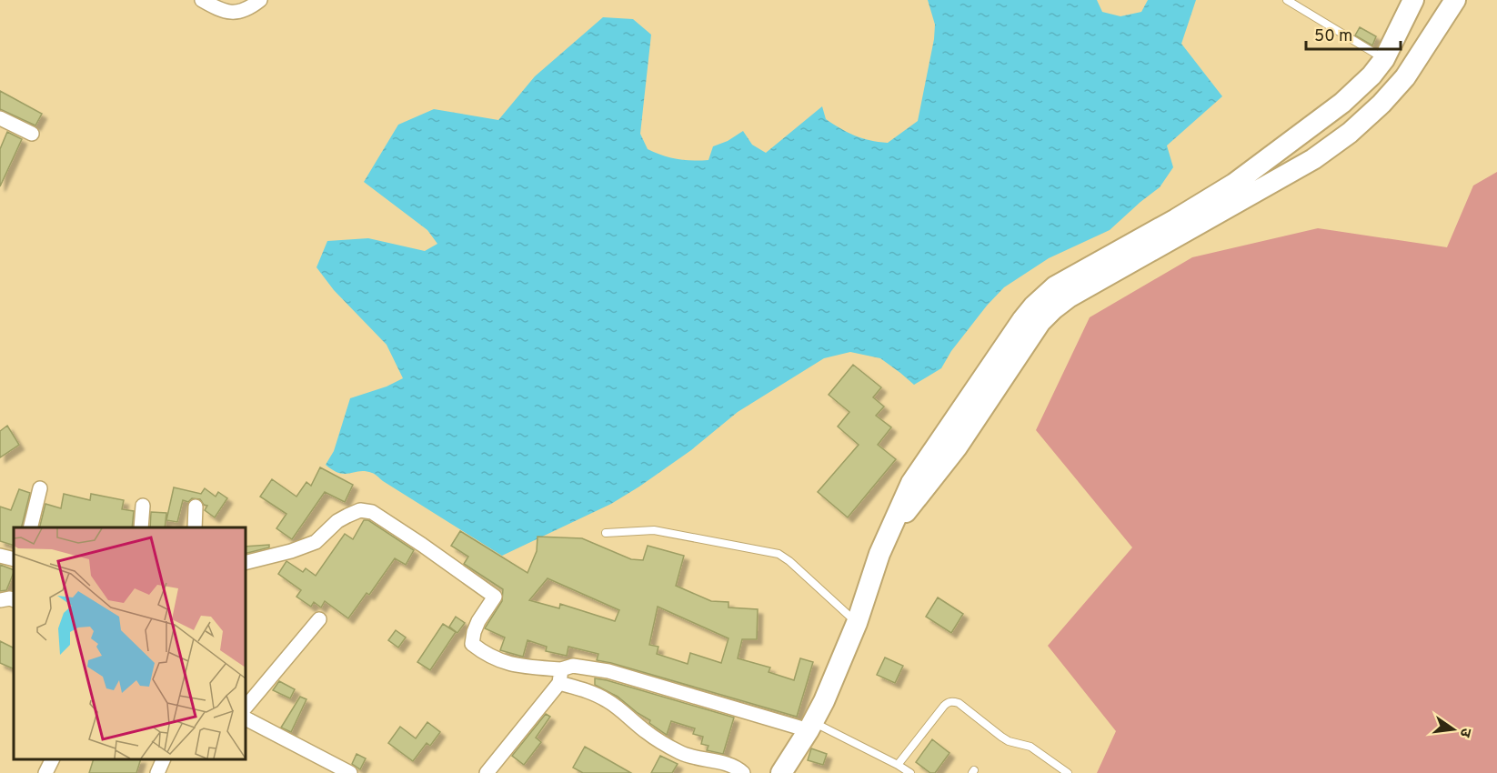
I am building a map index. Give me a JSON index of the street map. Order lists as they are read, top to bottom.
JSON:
{
  "scale_bar": "50 m",
  "north": "right"
}
